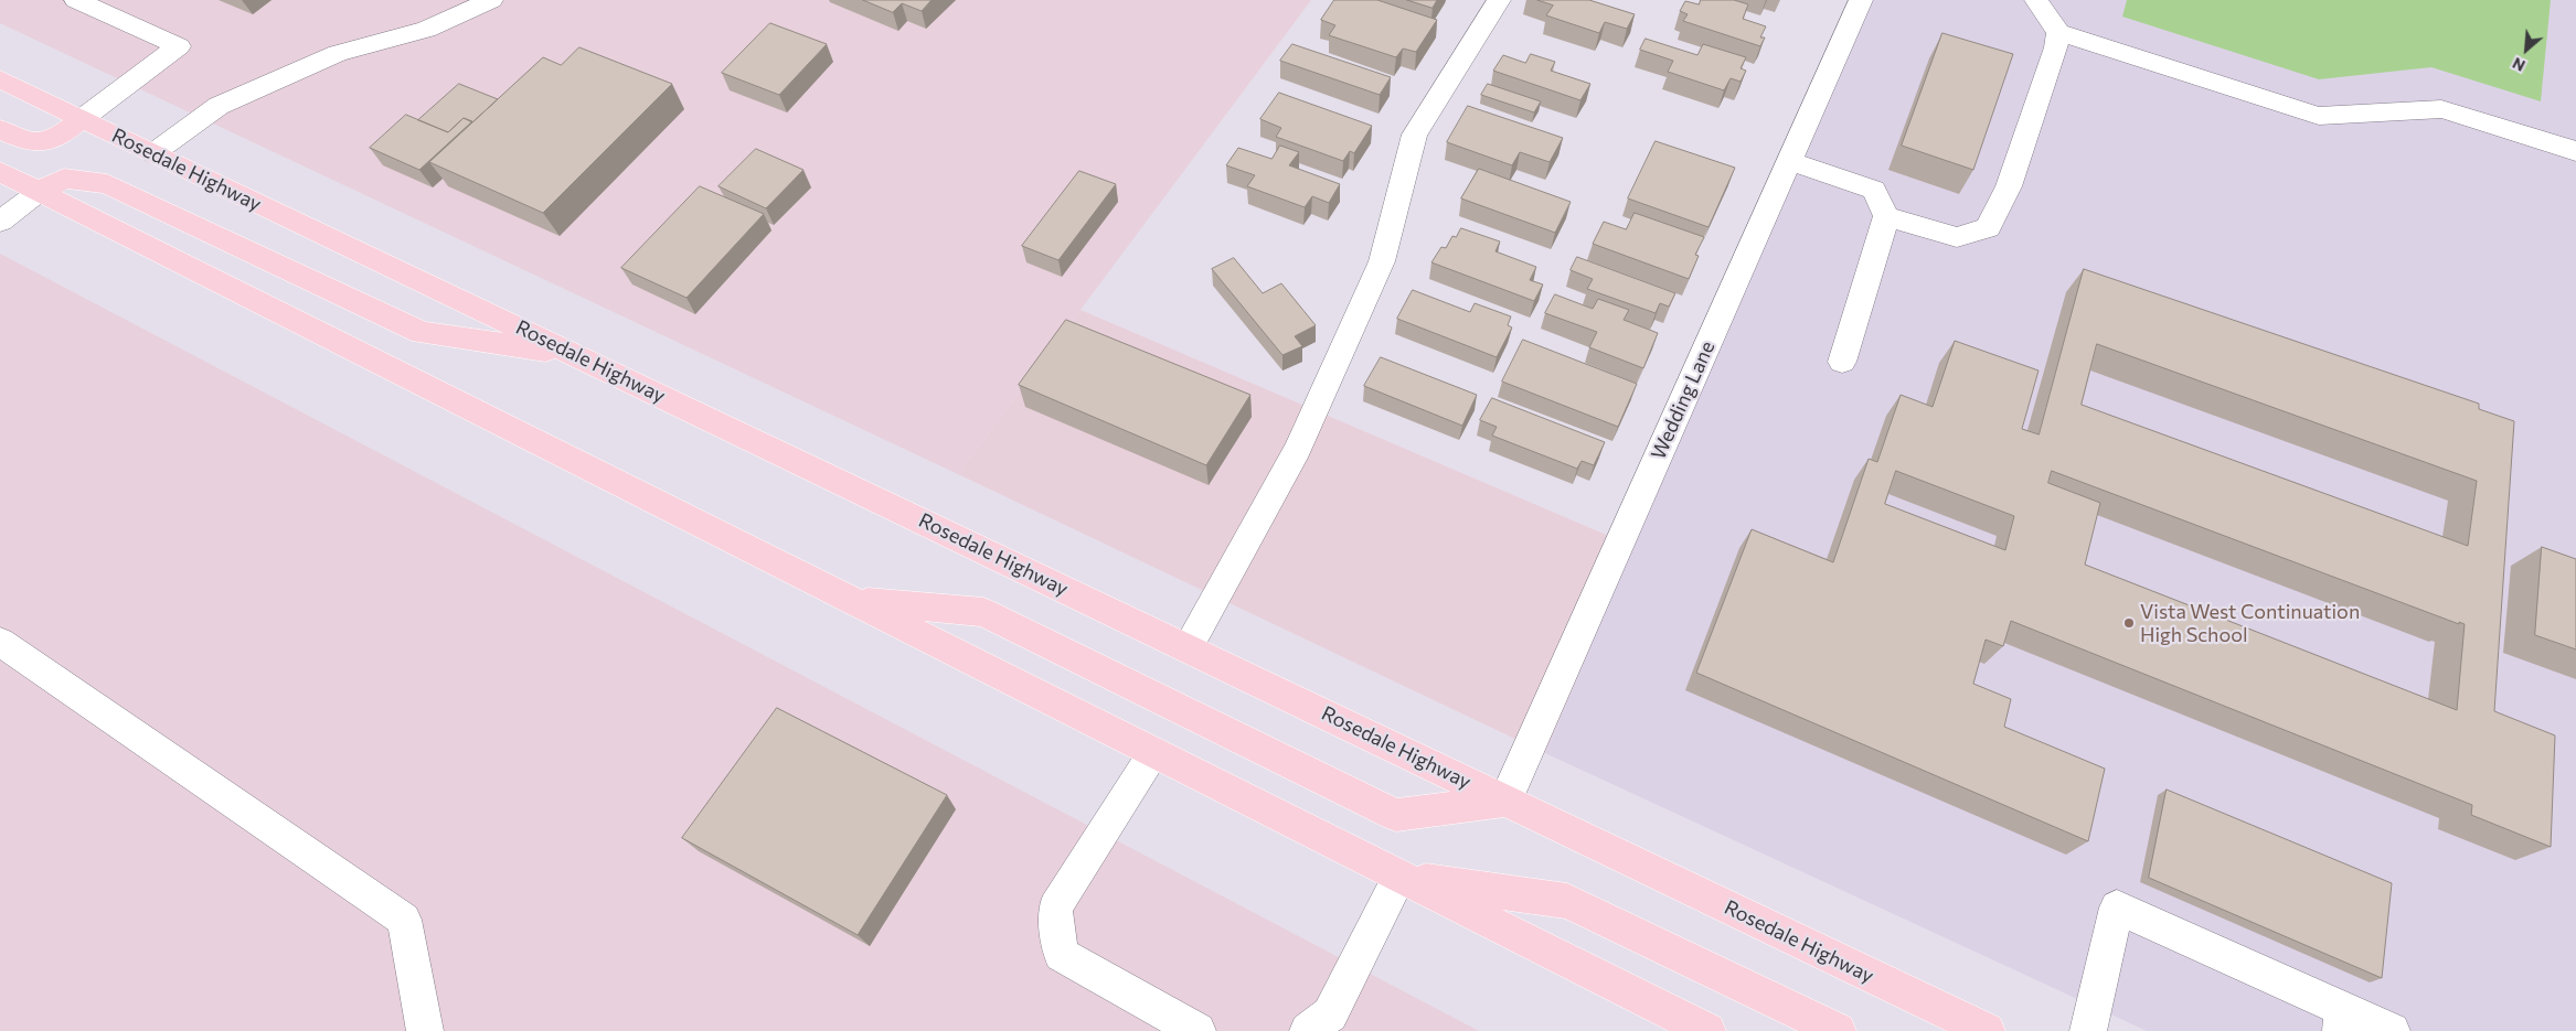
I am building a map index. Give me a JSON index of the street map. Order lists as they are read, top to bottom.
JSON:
{
  "streets": {
    "main road": ["Rosedale Highway"],
    "street": ["Wedding Lane"]
  },
  "crossings": [
    ["Rosedale Highway", "Wedding Lane"]
  ],
  "places": ["Vista West Continuation High School"],
  "north": "bottom left"
}
